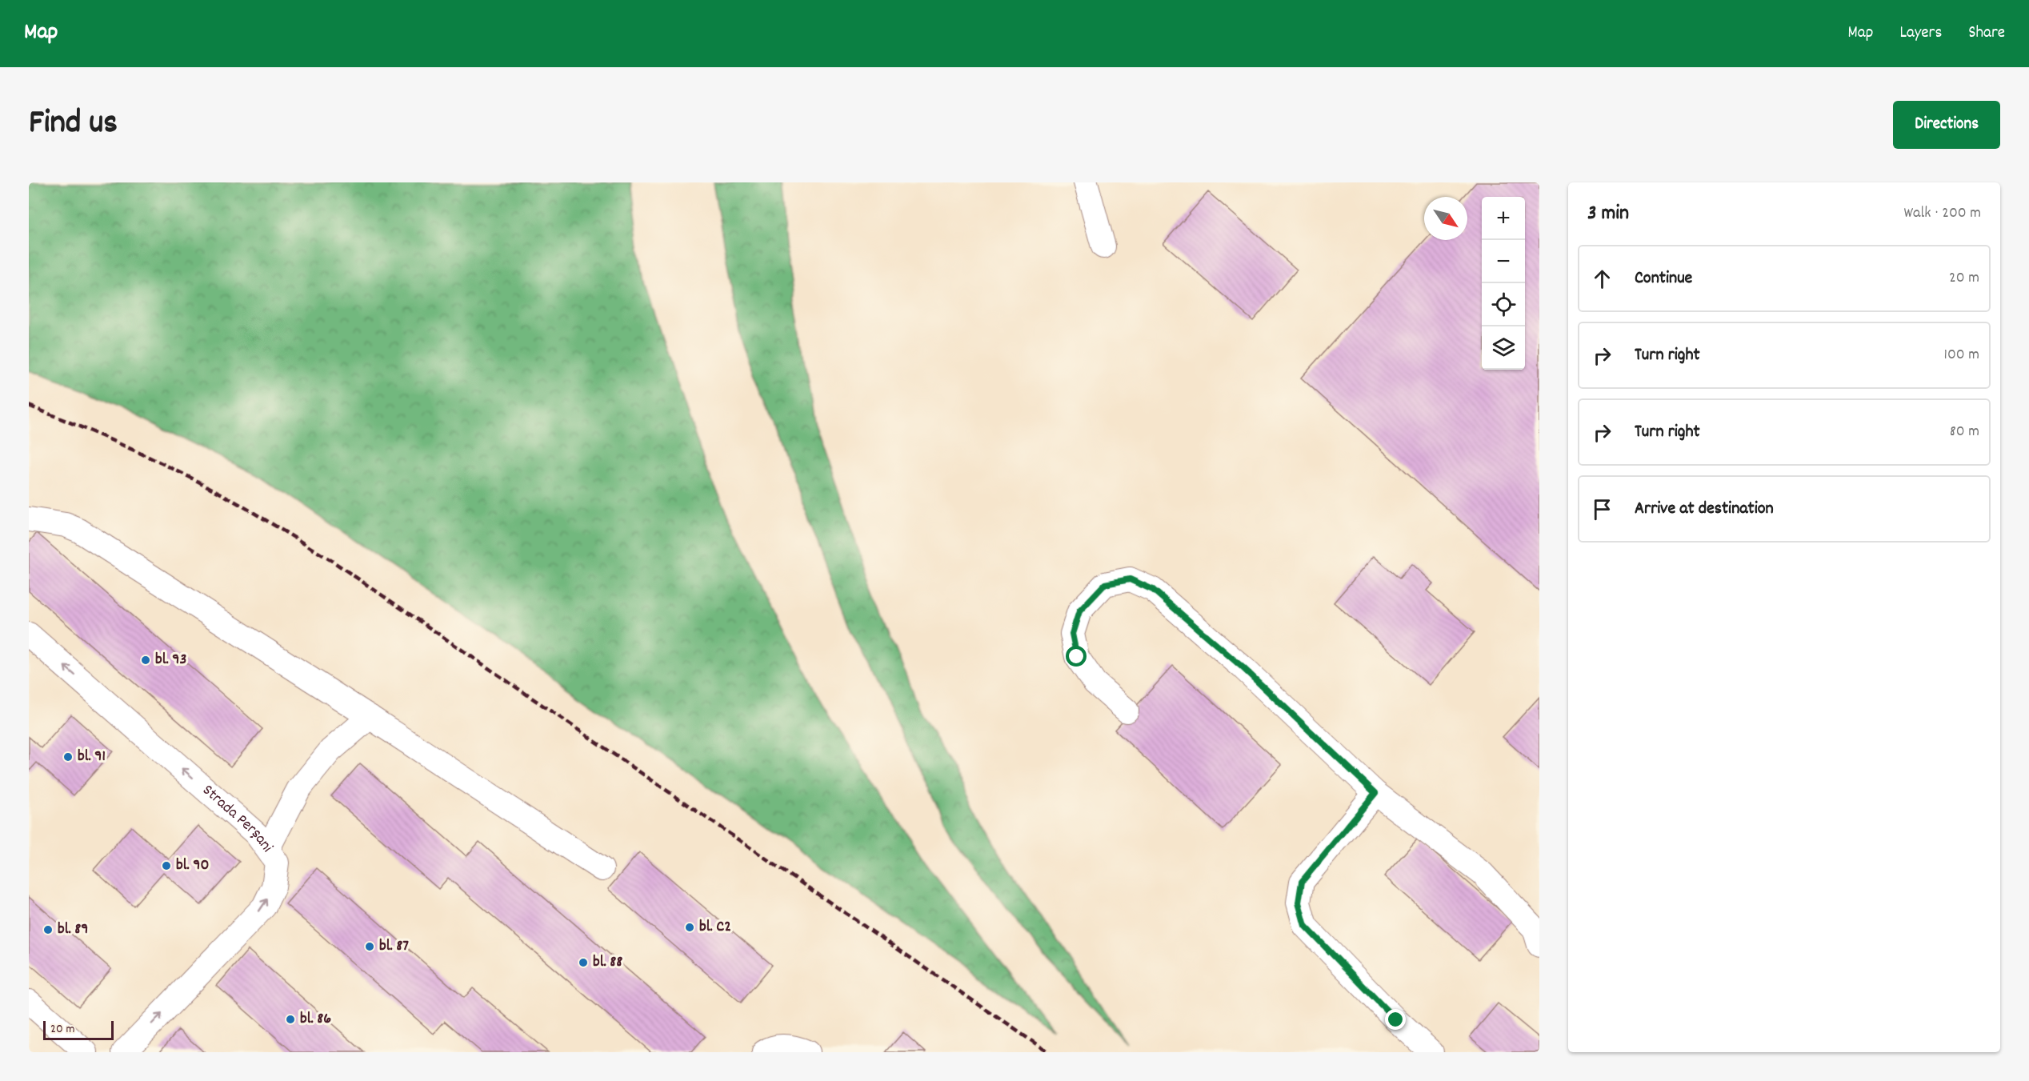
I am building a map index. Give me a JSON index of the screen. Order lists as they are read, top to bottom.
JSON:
{
  "streets": {
    "street": ["Strada Perșani"]
  },
  "places": [
    "bl. 93",
    "bl. 91",
    "bl. 90",
    "bl. C2",
    "bl. 89",
    "bl. 87",
    "bl. 88",
    "bl. 86"
  ],
  "scale_bar": "20 m",
  "north": "bottom right",
  "page": {
    "header": "Map",
    "nav": ["Map", "Layers", "Share"],
    "title": "Find us",
    "buttons": "Directions",
    "heading": ["3 min", "Walk · 200 m"],
    "map_buttons": ["+", "−"],
    "list": [
      ["Continue", "20 m"],
      ["Turn right", "100 m"],
      ["Turn right", "80 m"],
      "Arrive at destination"
    ],
    "scale": "20 m"
  }
}
